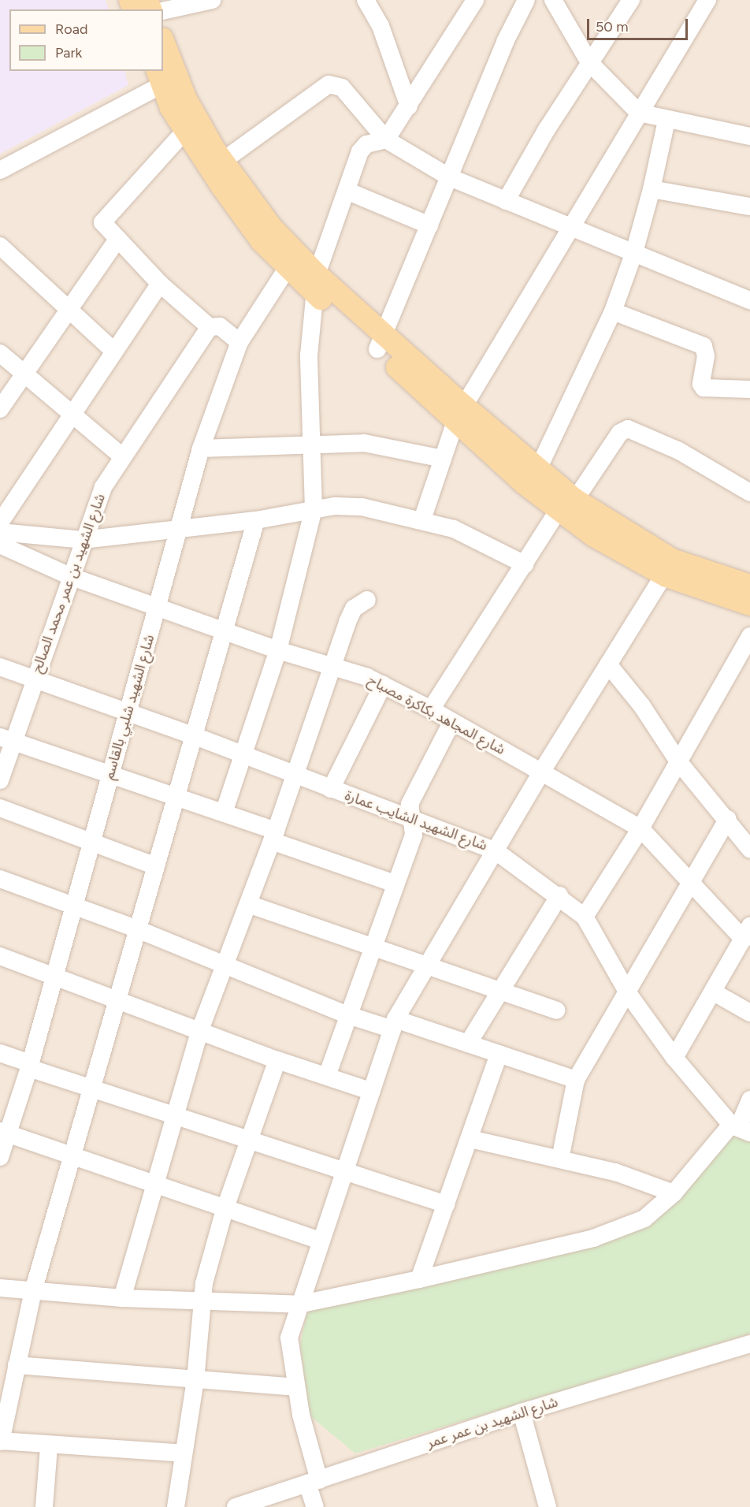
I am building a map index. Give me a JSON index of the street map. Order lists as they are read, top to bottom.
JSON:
{
  "streets": {
    "street": [
      "شارع الشهيد بن عمر محمد الصالح",
      "شارع الشهيد شلبي بالقاسم",
      "شارع المجاهد بكاكرة مصباح",
      "شارع الشهيد الشايب عمارة",
      "شارع الشهيد بن عمر عمر"
    ]
  },
  "crossings": [
    ["شارع الشهيد بن عمر محمد الصالح", "شارع المجاهد بكاكرة مصباح"],
    ["شارع الشهيد بن عمر محمد الصالح", "شارع الشهيد الشايب عمارة"],
    ["شارع الشهيد شلبي بالقاسم", "شارع المجاهد بكاكرة مصباح"],
    ["شارع الشهيد شلبي بالقاسم", "شارع الشهيد الشايب عمارة"]
  ],
  "legend": ["Road", "Park"],
  "scale_bar": "50 m"
}
